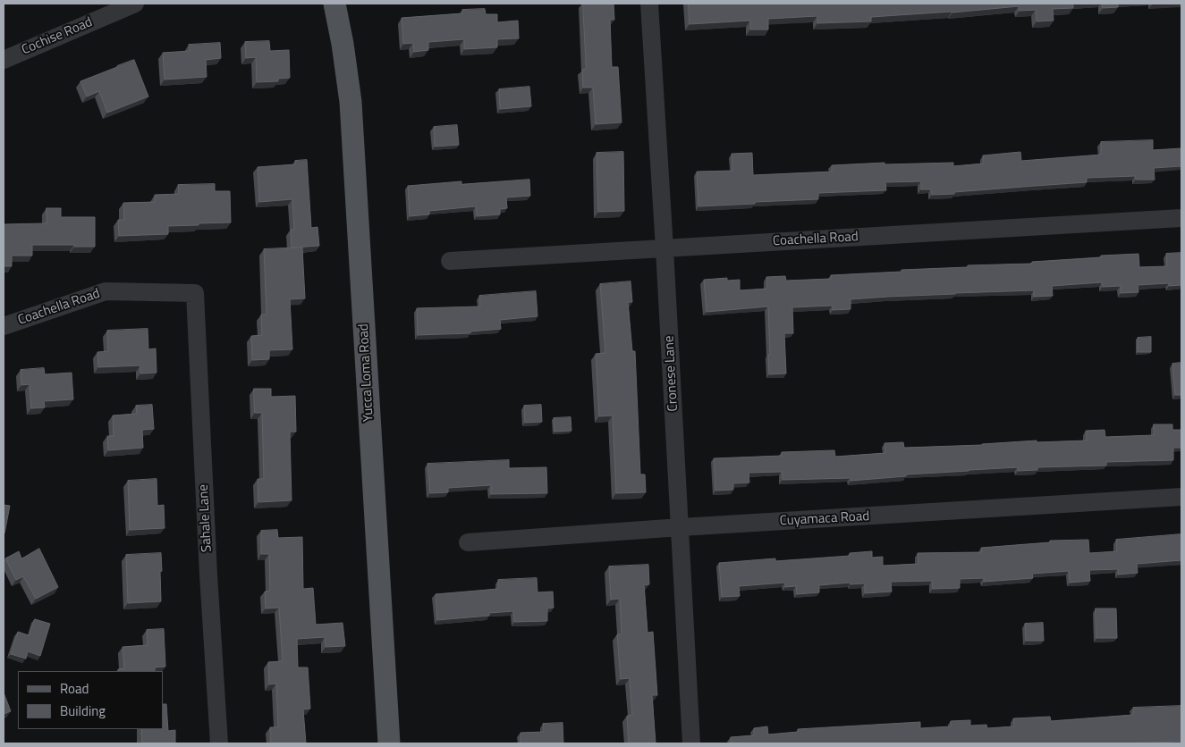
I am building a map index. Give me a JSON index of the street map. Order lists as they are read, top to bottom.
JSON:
{
  "streets": {
    "main road": ["Yucca Loma Road"],
    "street": [
      "Cochise Road",
      "Coachella Road",
      "Cronese Lane",
      "Sahale Lane",
      "Cuyamaca Road"
    ]
  },
  "crossings": [
    ["Coachella Road", "Cronese Lane"],
    ["Coachella Road", "Sahale Lane"],
    ["Cronese Lane", "Cuyamaca Road"]
  ],
  "legend": ["Road", "Building"]
}
